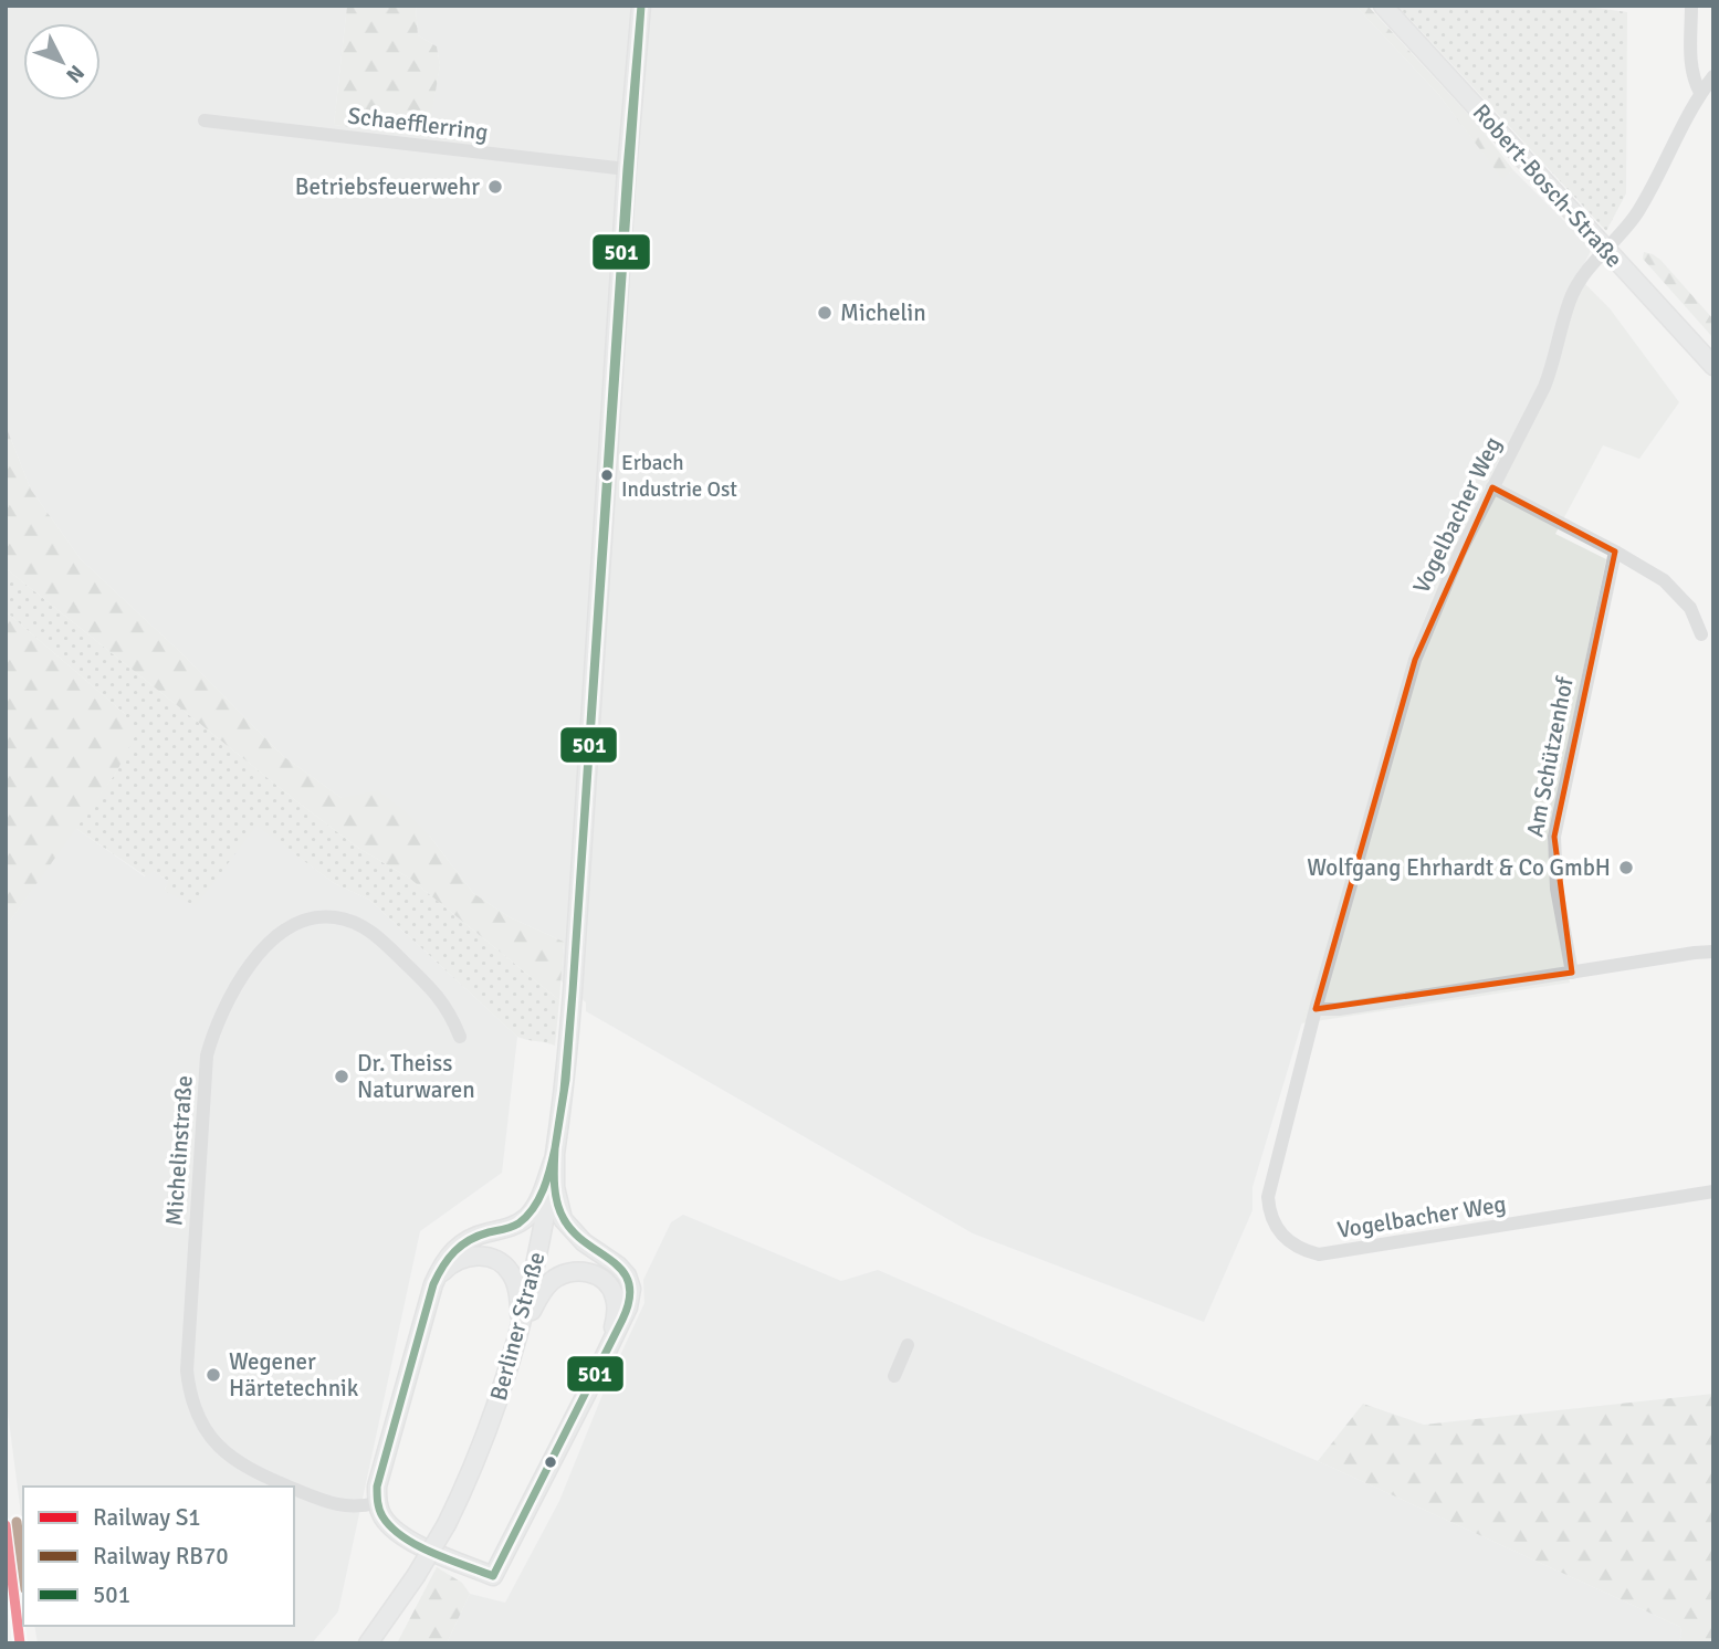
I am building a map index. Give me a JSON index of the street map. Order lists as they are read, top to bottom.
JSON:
{
  "streets": {
    "street": [
      "Schaefflerring",
      "Robert-Bosch-Straße",
      "Vogelbacher Weg",
      "Am Schützenhof",
      "Michelinstraße",
      "Berliner Straße"
    ]
  },
  "crossings": [
    ["Schaefflerring", "Berliner Straße"],
    ["Robert-Bosch-Straße", "Vogelbacher Weg"]
  ],
  "places": [
    "Betriebsfeuerwehr",
    "Michelin",
    "Erbach Industrie Ost",
    "Wolfgang Ehrhardt & Co GmbH",
    "Dr. Theiss Naturwaren",
    "Wegener Härtetechnik"
  ],
  "lines": ["transit line 501", "rail line RB70", "rail line S1"],
  "legend": ["Railway S1", "Railway RB70", "501"],
  "north": "bottom right"
}
